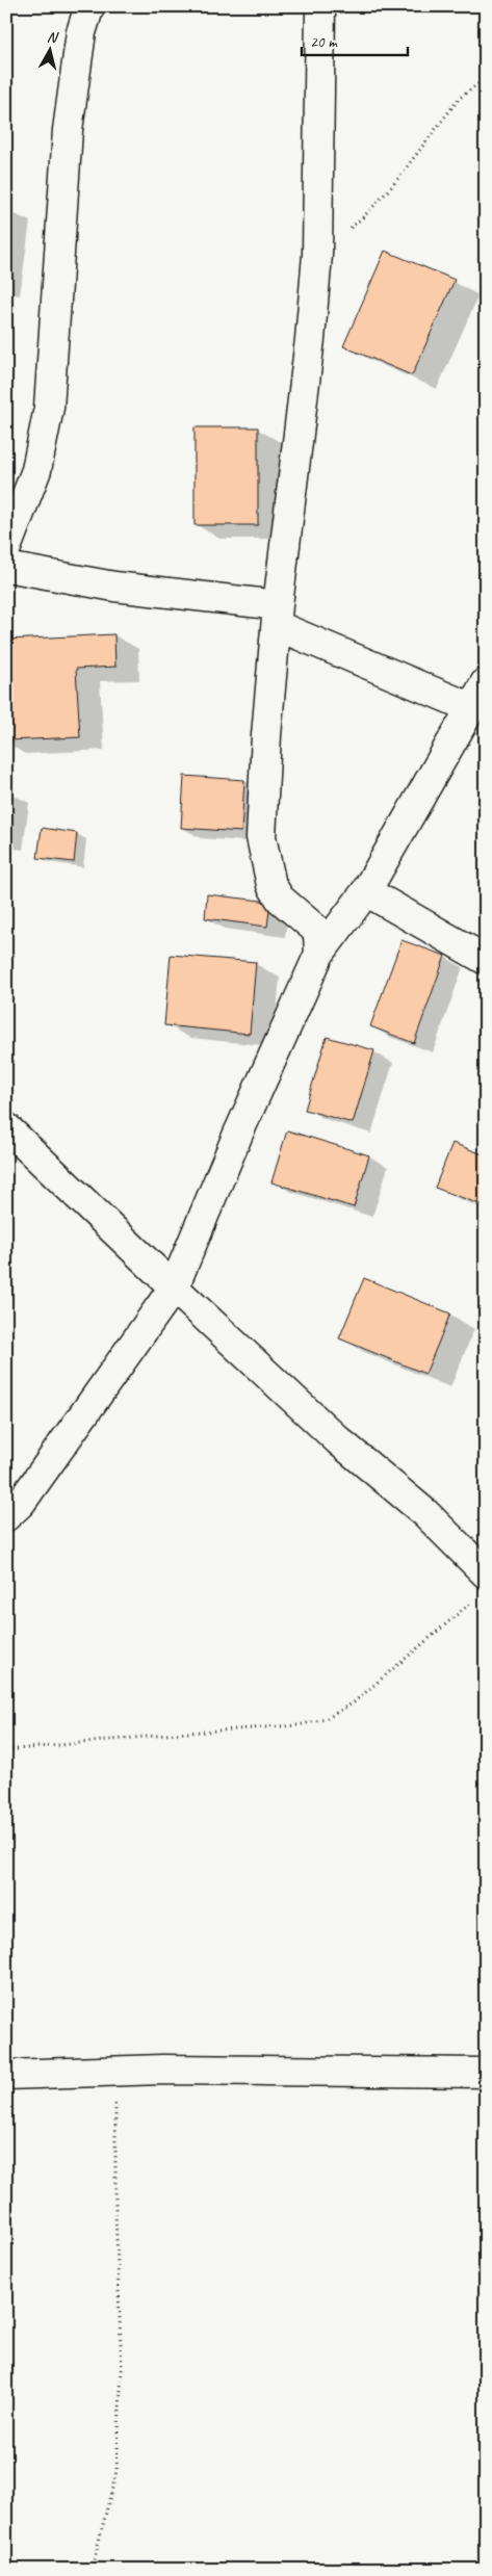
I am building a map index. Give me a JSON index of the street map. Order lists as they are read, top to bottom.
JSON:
{
  "scale_bar": "20 m",
  "north": "top"
}
